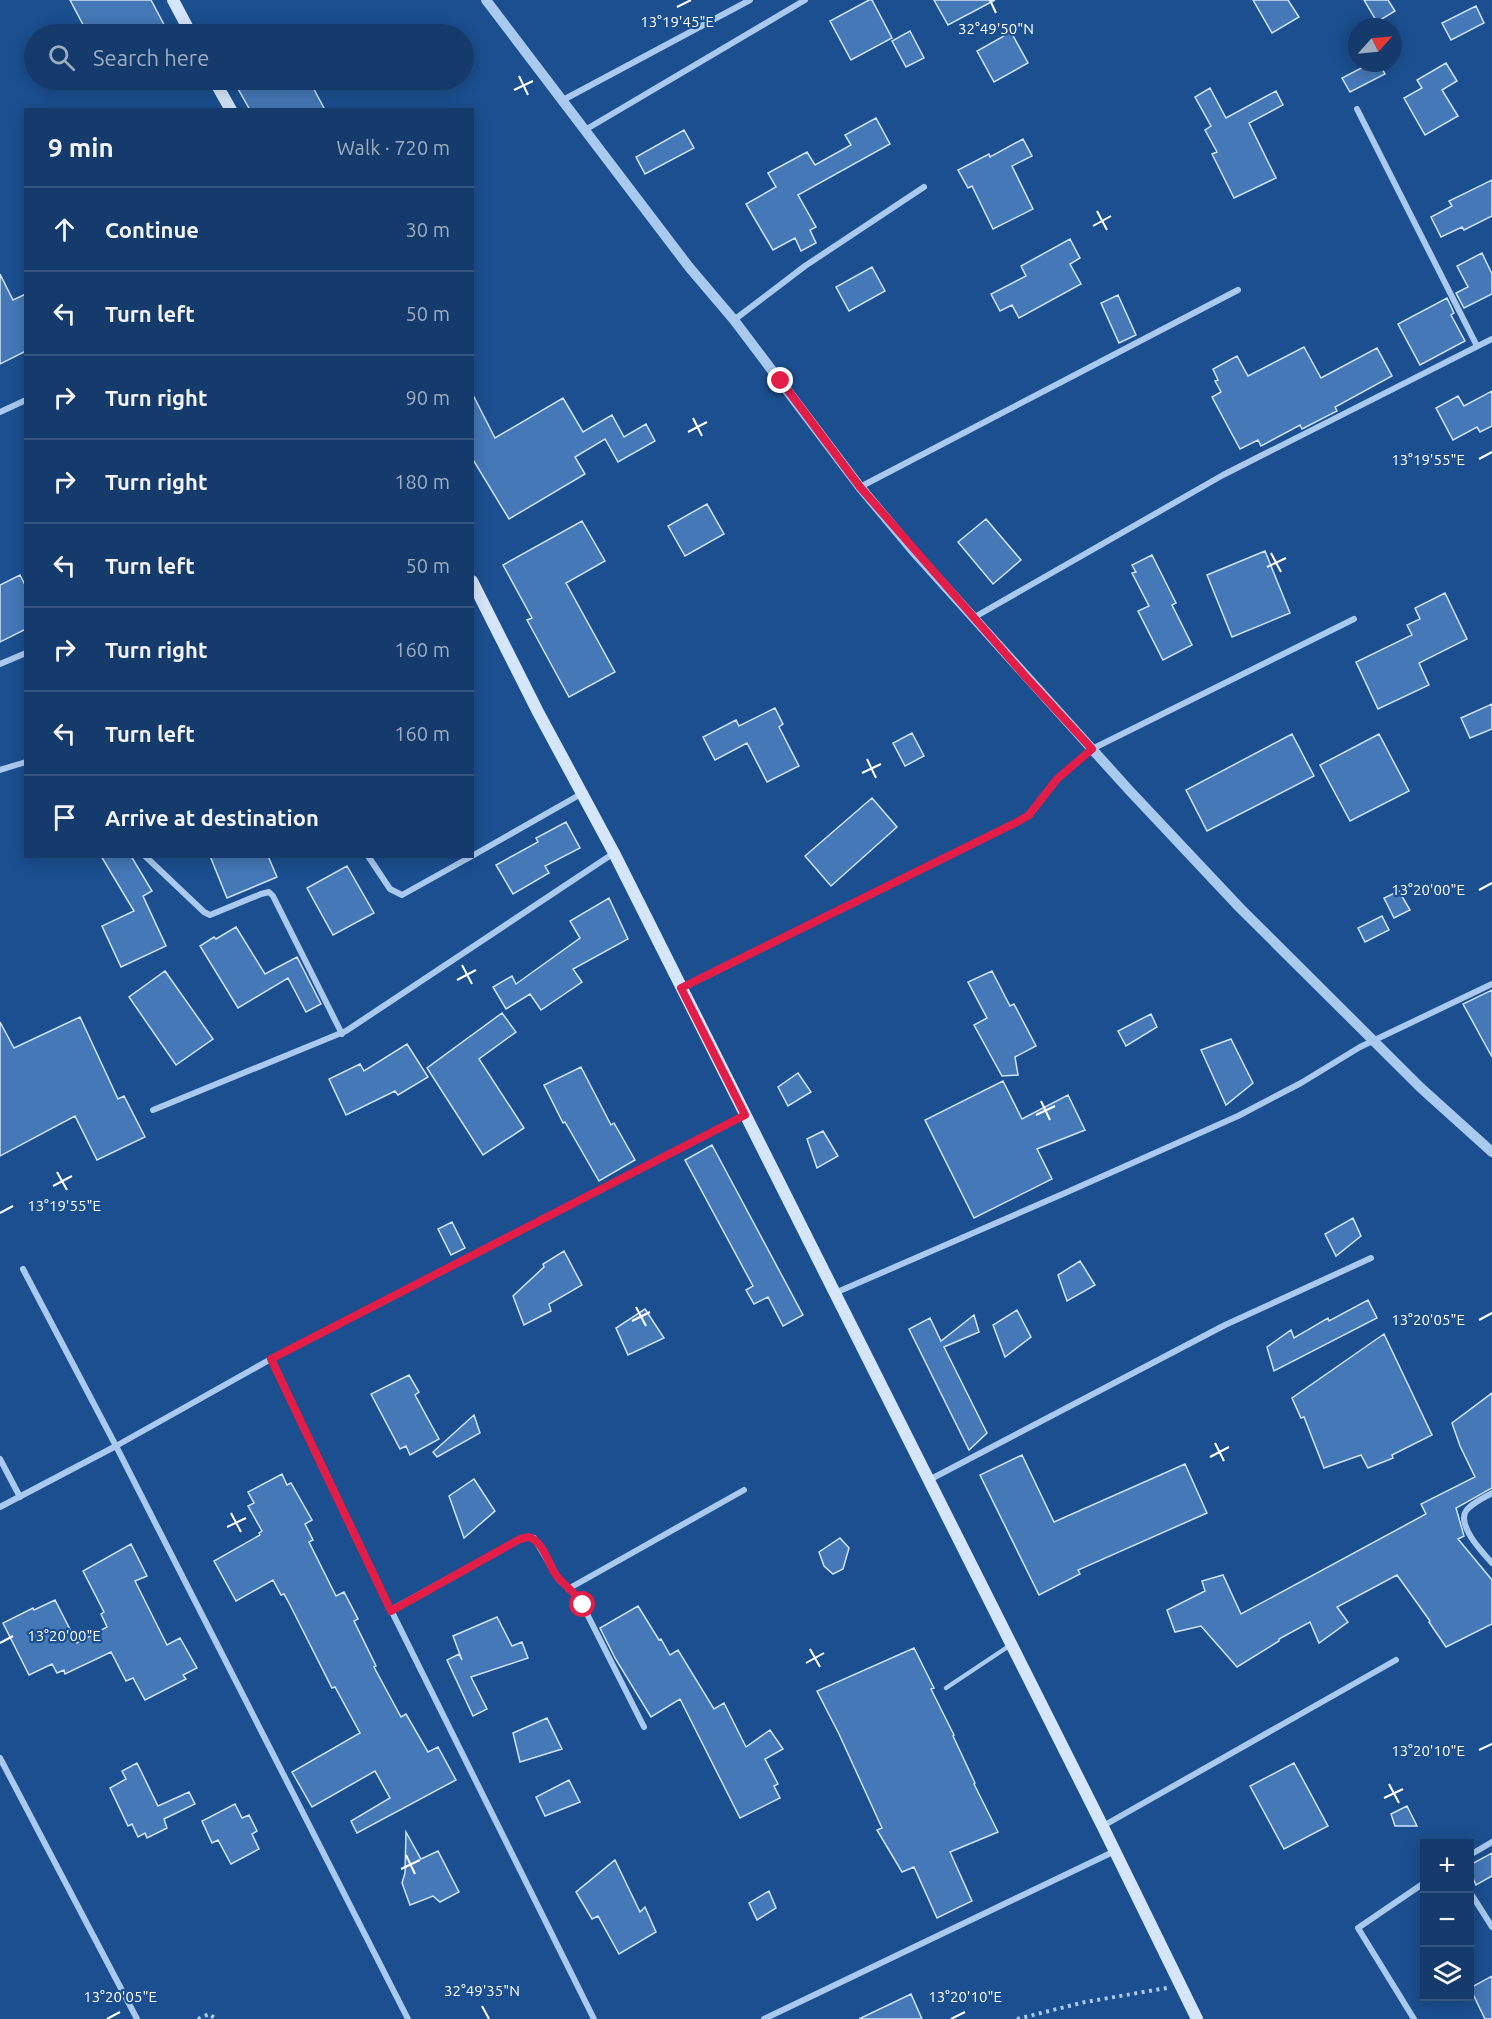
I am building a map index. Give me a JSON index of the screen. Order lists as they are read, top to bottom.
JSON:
{
  "north": "top right",
  "page": {
    "search": "Search here",
    "heading": ["9 min", "Walk · 720 m"],
    "list": [
      ["Continue", "30 m"],
      ["Turn left", "50 m"],
      ["Turn right", "90 m"],
      ["Turn right", "180 m"],
      ["Turn left", "50 m"],
      ["Turn right", "160 m"],
      ["Turn left", "160 m"],
      "Arrive at destination"
    ],
    "map_buttons": ["+", "−"]
  },
  "coordinates": [
    "13°19'45\"E",
    "32°49'50\"N",
    "13°19'55\"E",
    "13°20'00\"E",
    "13°20'05\"E",
    "13°20'10\"E",
    "32°49'35\"N"
  ]
}
